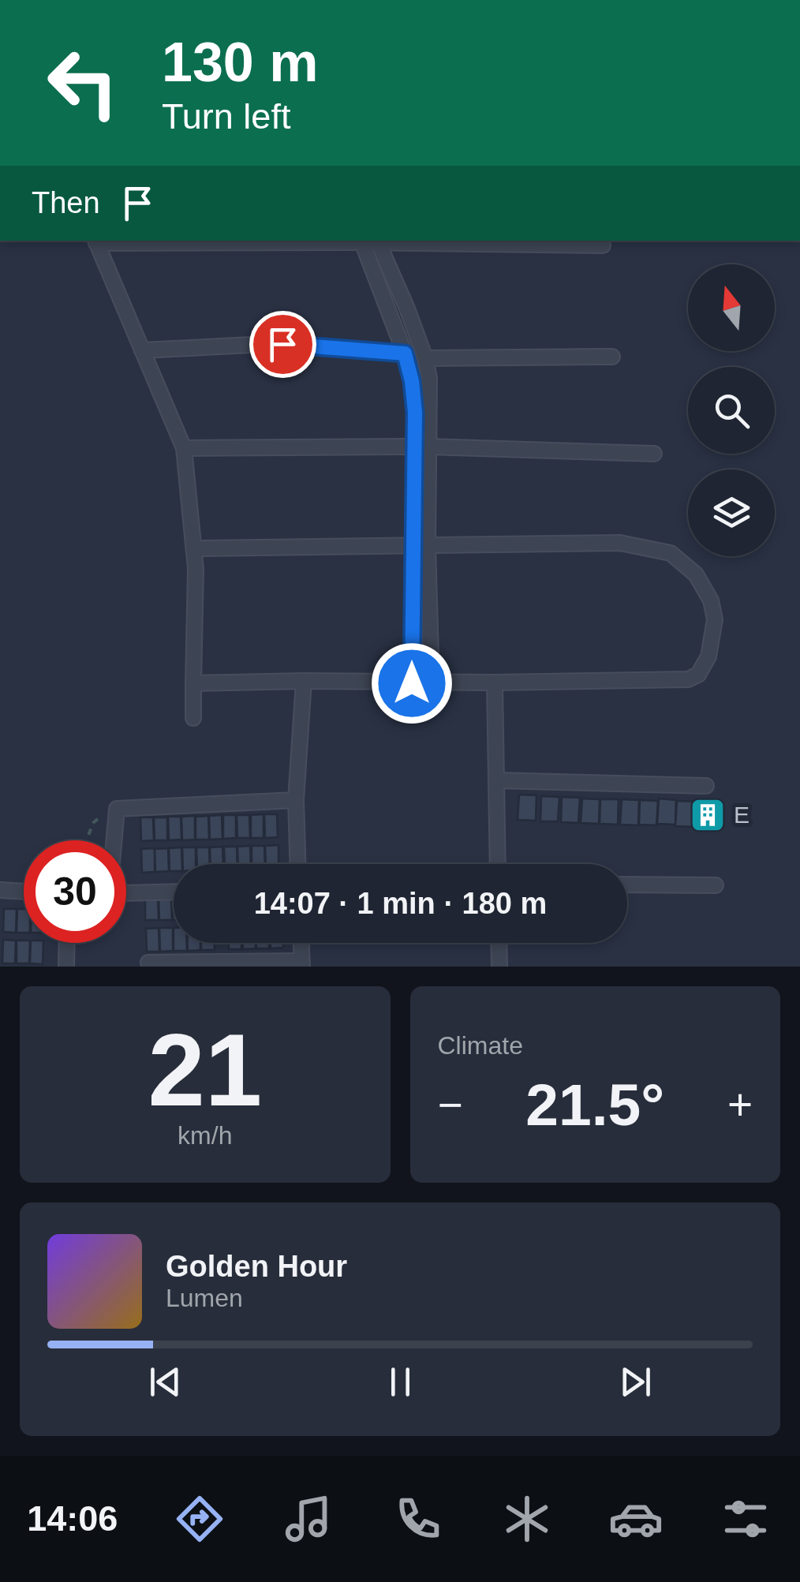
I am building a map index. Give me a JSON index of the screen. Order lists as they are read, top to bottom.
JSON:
{
  "places": {
    "building": ["E"]
  },
  "north": "top",
  "page": {
    "turn": ["130 m", "Turn left"],
    "then": "Then",
    "limit": "30",
    "trip": "14:07 · 1 min · 180 m",
    "tile": [
      ["21", "km/h"],
      "Climate"
    ],
    "heat": ["−", "21.5°", "+"],
    "song": ["Golden Hour", "Lumen"],
    "tabs": "14:06"
  }
}
